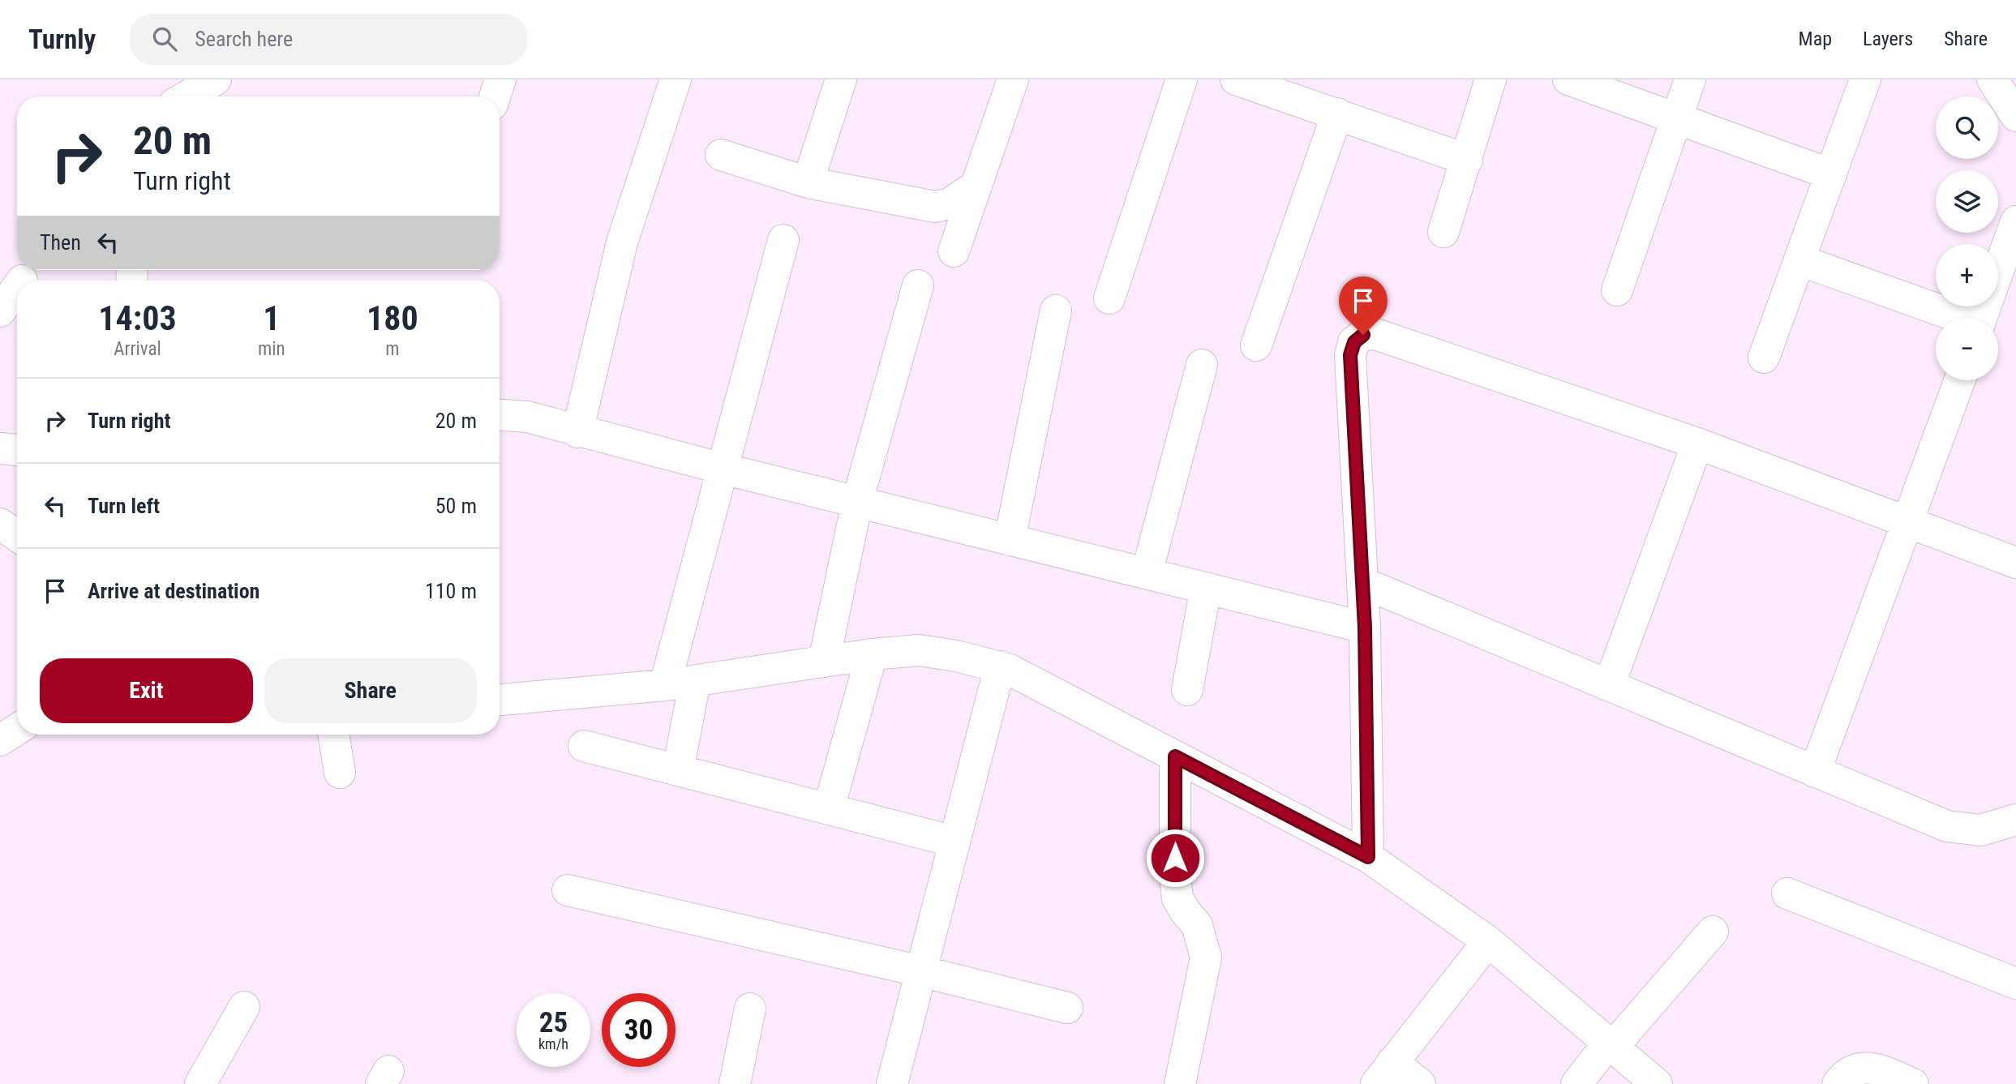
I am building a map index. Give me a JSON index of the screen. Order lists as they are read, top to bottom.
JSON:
{
  "page": {
    "header": "Turnly",
    "search": "Search here",
    "nav": ["Map", "Layers", "Share"],
    "map_buttons": ["+", "−"],
    "turn": ["20 m", "Turn right"],
    "then": "Then",
    "eta": [
      "14:03",
      "Arrival",
      "1",
      "min",
      "180",
      "m"
    ],
    "list": [
      {
        "name": "Turn right",
        "value": "20 m"
      },
      {
        "name": "Turn left",
        "value": "50 m"
      },
      {
        "name": "Arrive at destination",
        "value": "110 m"
      }
    ],
    "buttons": ["Exit", "Share"],
    "speed": "25 km/h",
    "limit": "30"
  }
}
